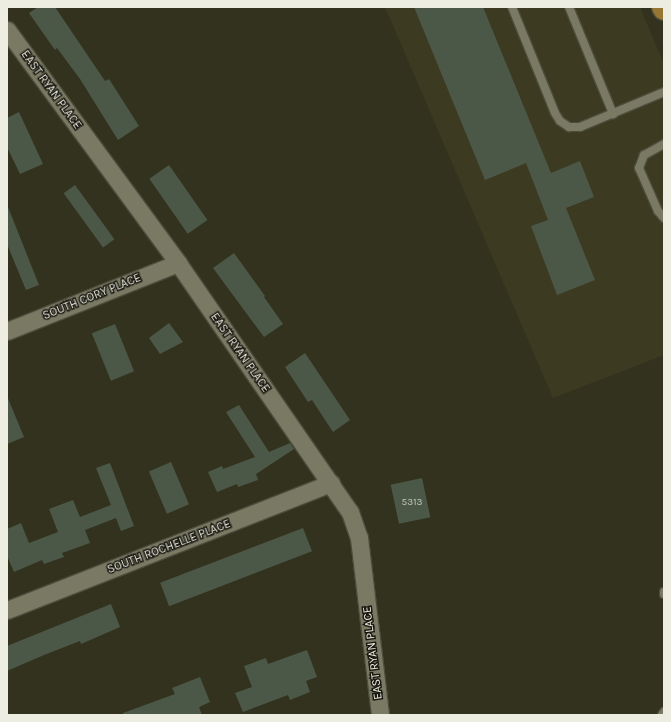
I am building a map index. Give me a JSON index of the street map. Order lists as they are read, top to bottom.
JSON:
{
  "streets": {
    "street": ["EAST RYAN PLACE", "SOUTH CORY PLACE", "SOUTH ROCHELLE PLACE"]
  },
  "crossings": [
    ["EAST RYAN PLACE", "SOUTH CORY PLACE"],
    ["EAST RYAN PLACE", "SOUTH ROCHELLE PLACE"]
  ],
  "house_numbers": ["5313"]
}
